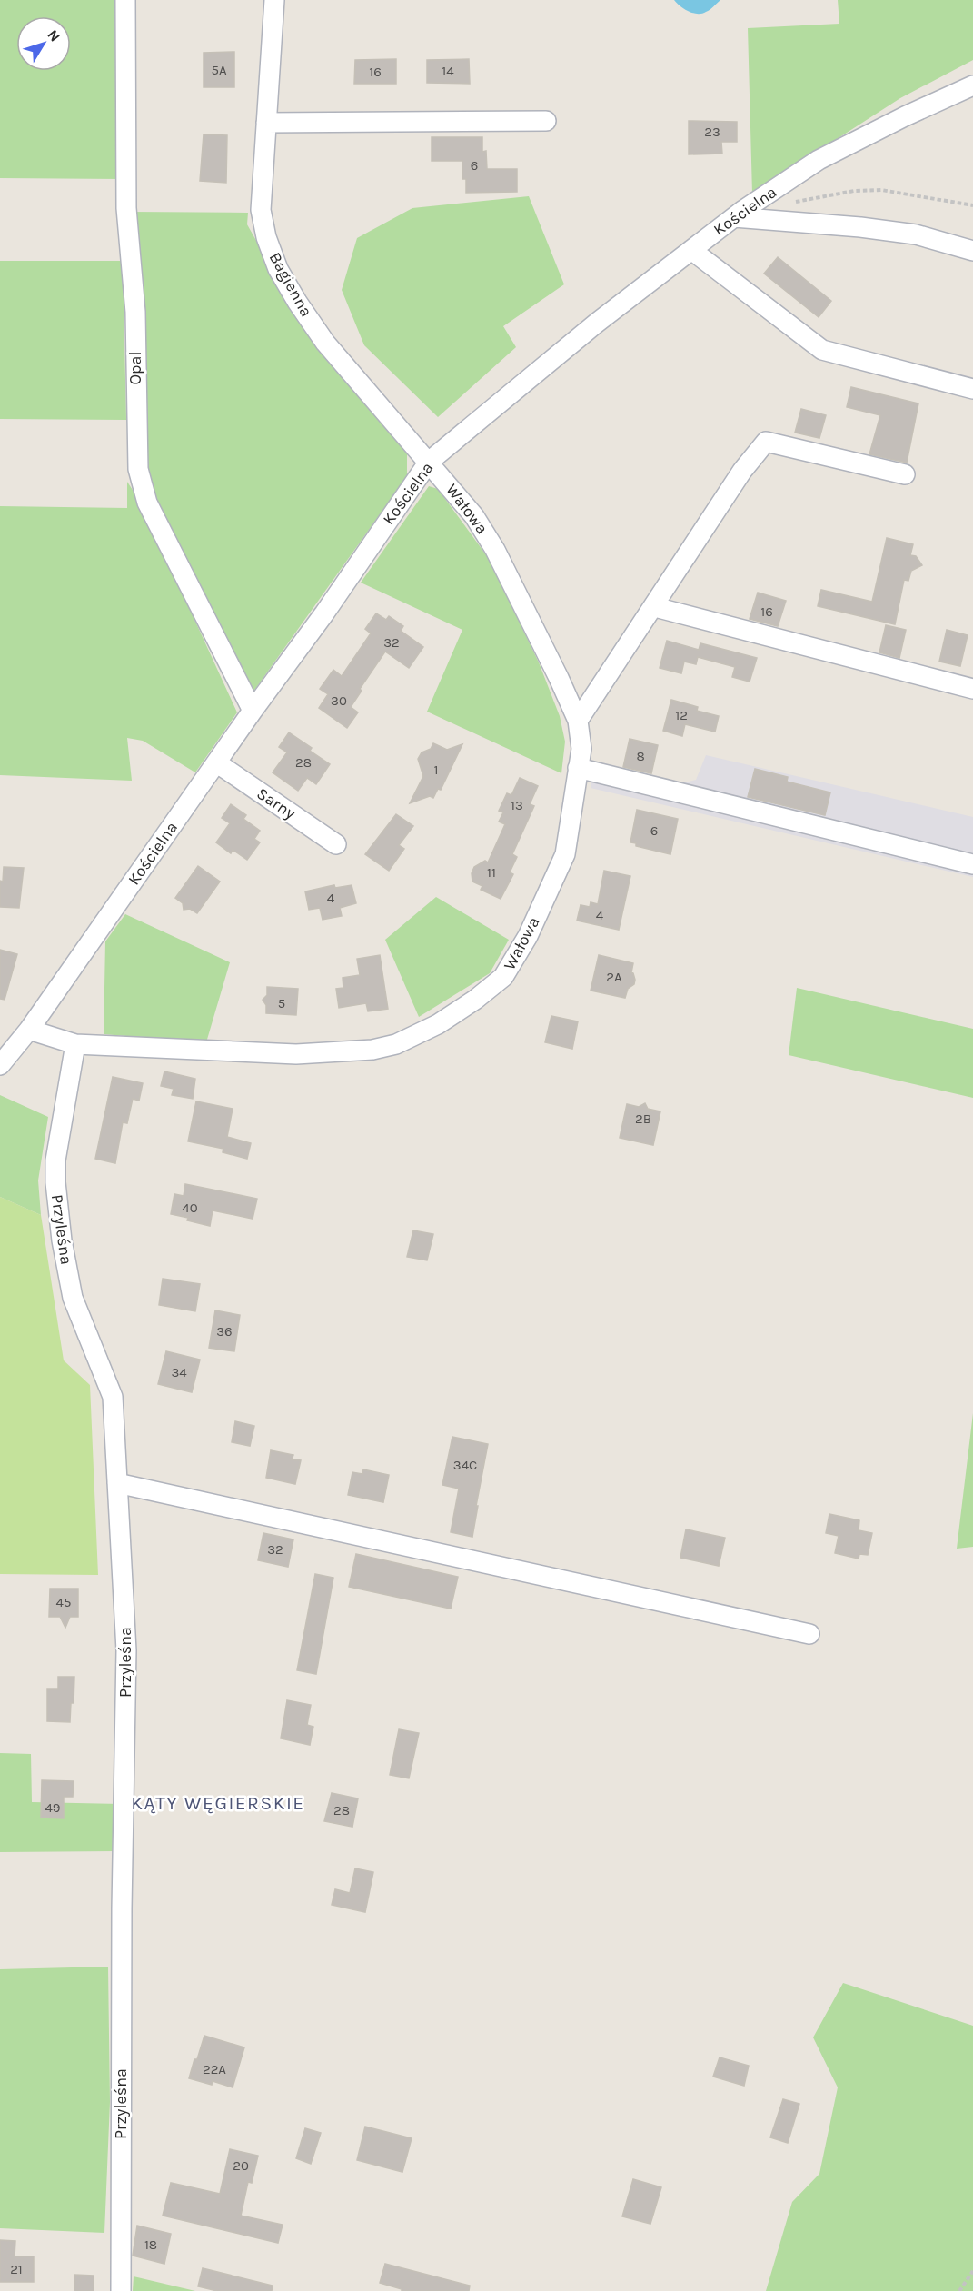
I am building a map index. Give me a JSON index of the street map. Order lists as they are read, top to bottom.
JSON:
{
  "streets": {
    "street": [
      "Kościelna",
      "Bagienna",
      "Opal",
      "Wałowa",
      "Sarny",
      "Przyleśna"
    ]
  },
  "crossings": [
    ["Kościelna", "Bagienna"],
    ["Kościelna", "Opal"],
    ["Kościelna", "Wałowa"],
    ["Kościelna", "Sarny"],
    ["Bagienna", "Wałowa"],
    ["Wałowa", "Przyleśna"]
  ],
  "districts": ["KĄTY WĘGIERSKIE"],
  "house_numbers": [
    "5A",
    "14",
    "16",
    "23",
    "6",
    "16",
    "32",
    "30",
    "12",
    "8",
    "28",
    "1",
    "13",
    "6",
    "11",
    "4",
    "4",
    "2A",
    "5",
    "2B",
    "40",
    "36",
    "34",
    "34C",
    "32",
    "45",
    "49",
    "28",
    "22A",
    "20",
    "18",
    "21"
  ],
  "north": "top right"
}
